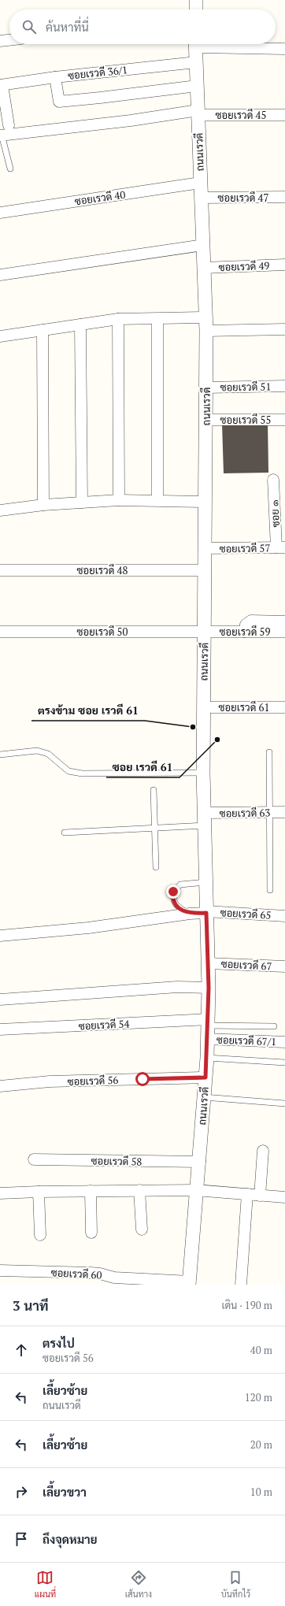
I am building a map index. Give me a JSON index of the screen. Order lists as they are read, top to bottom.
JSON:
{
  "streets": {
    "street": [
      "ซอยเรวดี 36/1",
      "ซอยเรวดี 45",
      "ถนนเรวดี",
      "ซอยเรวดี 40",
      "ซอยเรวดี 47",
      "ซอยเรวดี 49",
      "ซอยเรวดี 51",
      "ซอยเรวดี 55",
      "ซอย ๑",
      "ซอยเรวดี 57",
      "ซอยเรวดี 48",
      "ซอยเรวดี 50",
      "ซอยเรวดี 59",
      "ซอยเรวดี 61",
      "ซอยเรวดี 63",
      "ซอยเรวดี 65",
      "ซอยเรวดี 67",
      "ซอยเรวดี 54",
      "ซอยเรวดี 67/1",
      "ซอยเรวดี 56",
      "ซอยเรวดี 58",
      "ซอยเรวดี 60"
    ]
  },
  "crossings": [
    ["ซอยเรวดี 36/1", "ถนนเรวดี"],
    ["ซอยเรวดี 45", "ถนนเรวดี"],
    ["ถนนเรวดี", "ซอยเรวดี 40"],
    ["ถนนเรวดี", "ซอยเรวดี 47"],
    ["ถนนเรวดี", "ซอยเรวดี 49"],
    ["ถนนเรวดี", "ซอยเรวดี 51"],
    ["ถนนเรวดี", "ซอยเรวดี 55"],
    ["ถนนเรวดี", "ซอยเรวดี 57"],
    ["ถนนเรวดี", "ซอยเรวดี 48"],
    ["ถนนเรวดี", "ซอยเรวดี 50"],
    ["ถนนเรวดี", "ซอยเรวดี 59"],
    ["ถนนเรวดี", "ซอยเรวดี 61"],
    ["ถนนเรวดี", "ซอยเรวดี 63"],
    ["ถนนเรวดี", "ซอยเรวดี 65"],
    ["ถนนเรวดี", "ซอยเรวดี 67"],
    ["ถนนเรวดี", "ซอยเรวดี 54"],
    ["ถนนเรวดี", "ซอยเรวดี 67/1"],
    ["ถนนเรวดี", "ซอยเรวดี 56"],
    ["ถนนเรวดี", "ซอยเรวดี 58"],
    ["ถนนเรวดี", "ซอยเรวดี 60"],
    ["ซอย ๑", "ซอยเรวดี 57"],
    ["ซอยเรวดี 50", "ซอยเรวดี 59"]
  ],
  "places": ["ตรงข้าม ซอย เรวดี 61", "ซอย เรวดี 61"],
  "page": {
    "search": "ค้นหาที่นี่",
    "heading": ["3 นาที", "เดิน · 190 m"],
    "list": [
      ["ตรงไป", "ซอยเรวดี 56", "40 m"],
      ["เลี้ยวซ้าย", "ถนนเรวดี", "120 m"],
      ["เลี้ยวซ้าย", "20 m"],
      ["เลี้ยวขวา", "10 m"],
      "ถึงจุดหมาย"
    ],
    "nav": ["แผนที่", "เส้นทาง", "บันทึกไว้"]
  }
}
